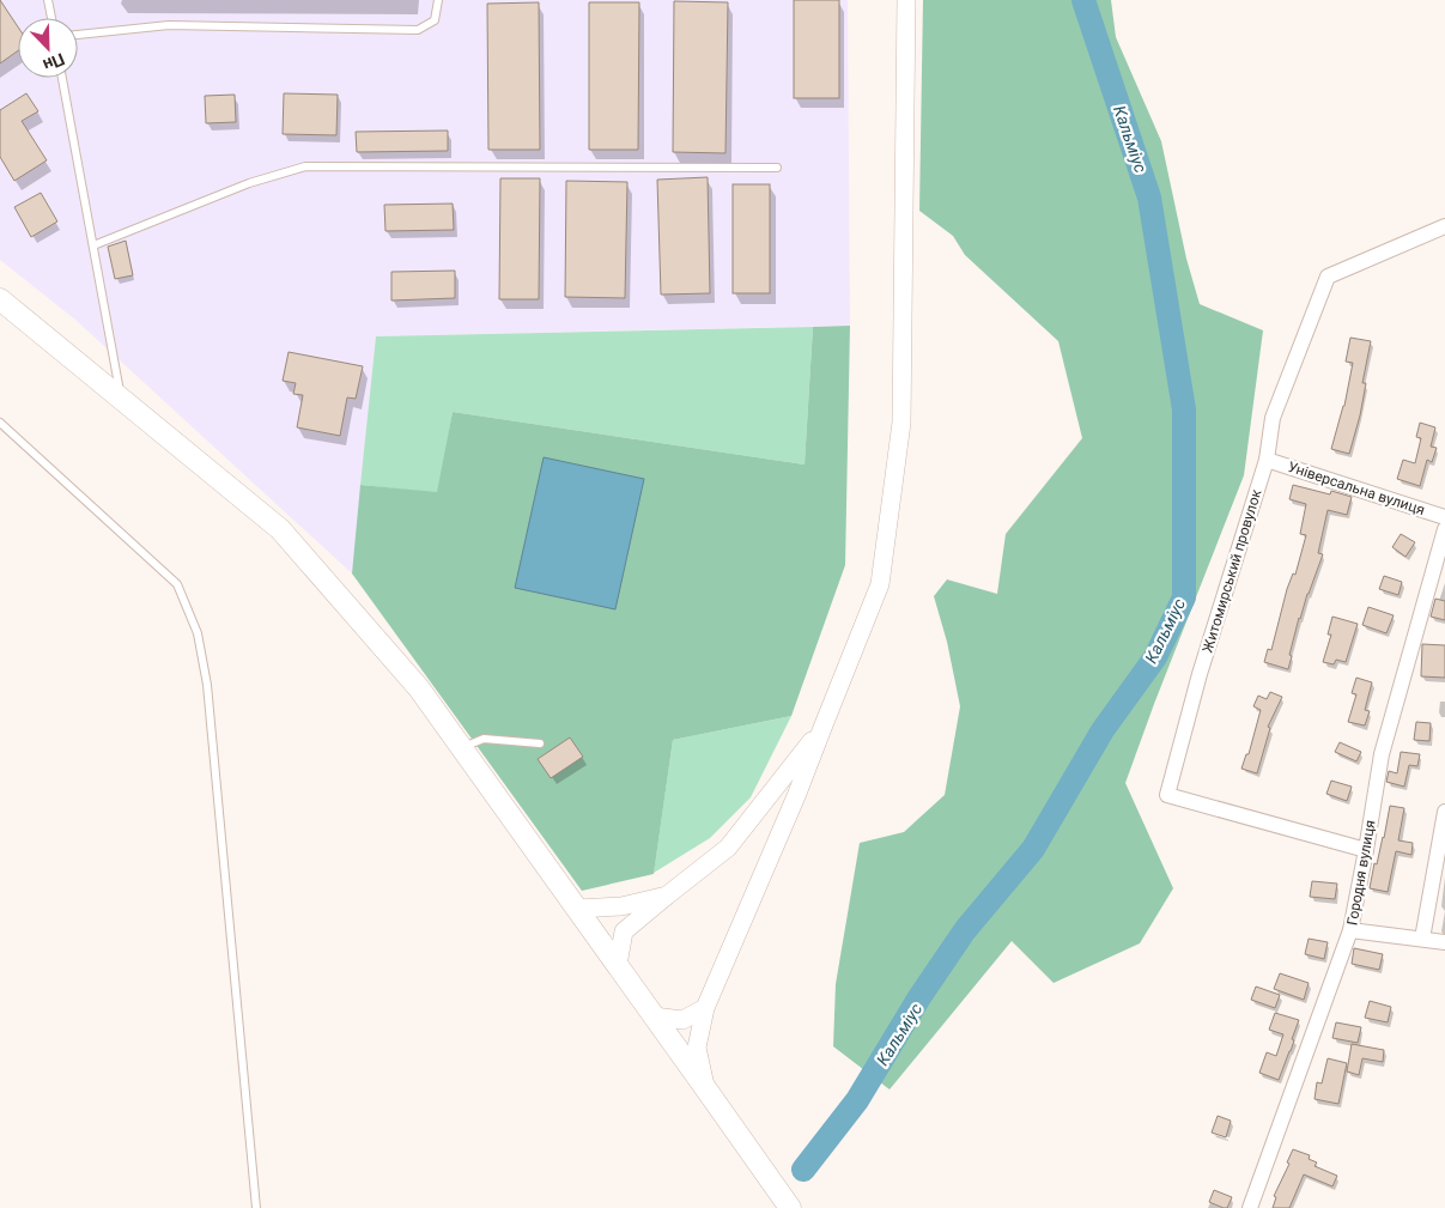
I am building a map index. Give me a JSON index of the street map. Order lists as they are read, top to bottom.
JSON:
{
  "streets": {
    "street": ["Універсальна вулиця", "Житомирський провулок", "Городня вулиця"]
  },
  "crossings": [
    ["Універсальна вулиця", "Житомирський провулок"],
    ["Житомирський провулок", "Городня вулиця"]
  ],
  "water": ["Кальміус"],
  "north": "bottom right"
}
